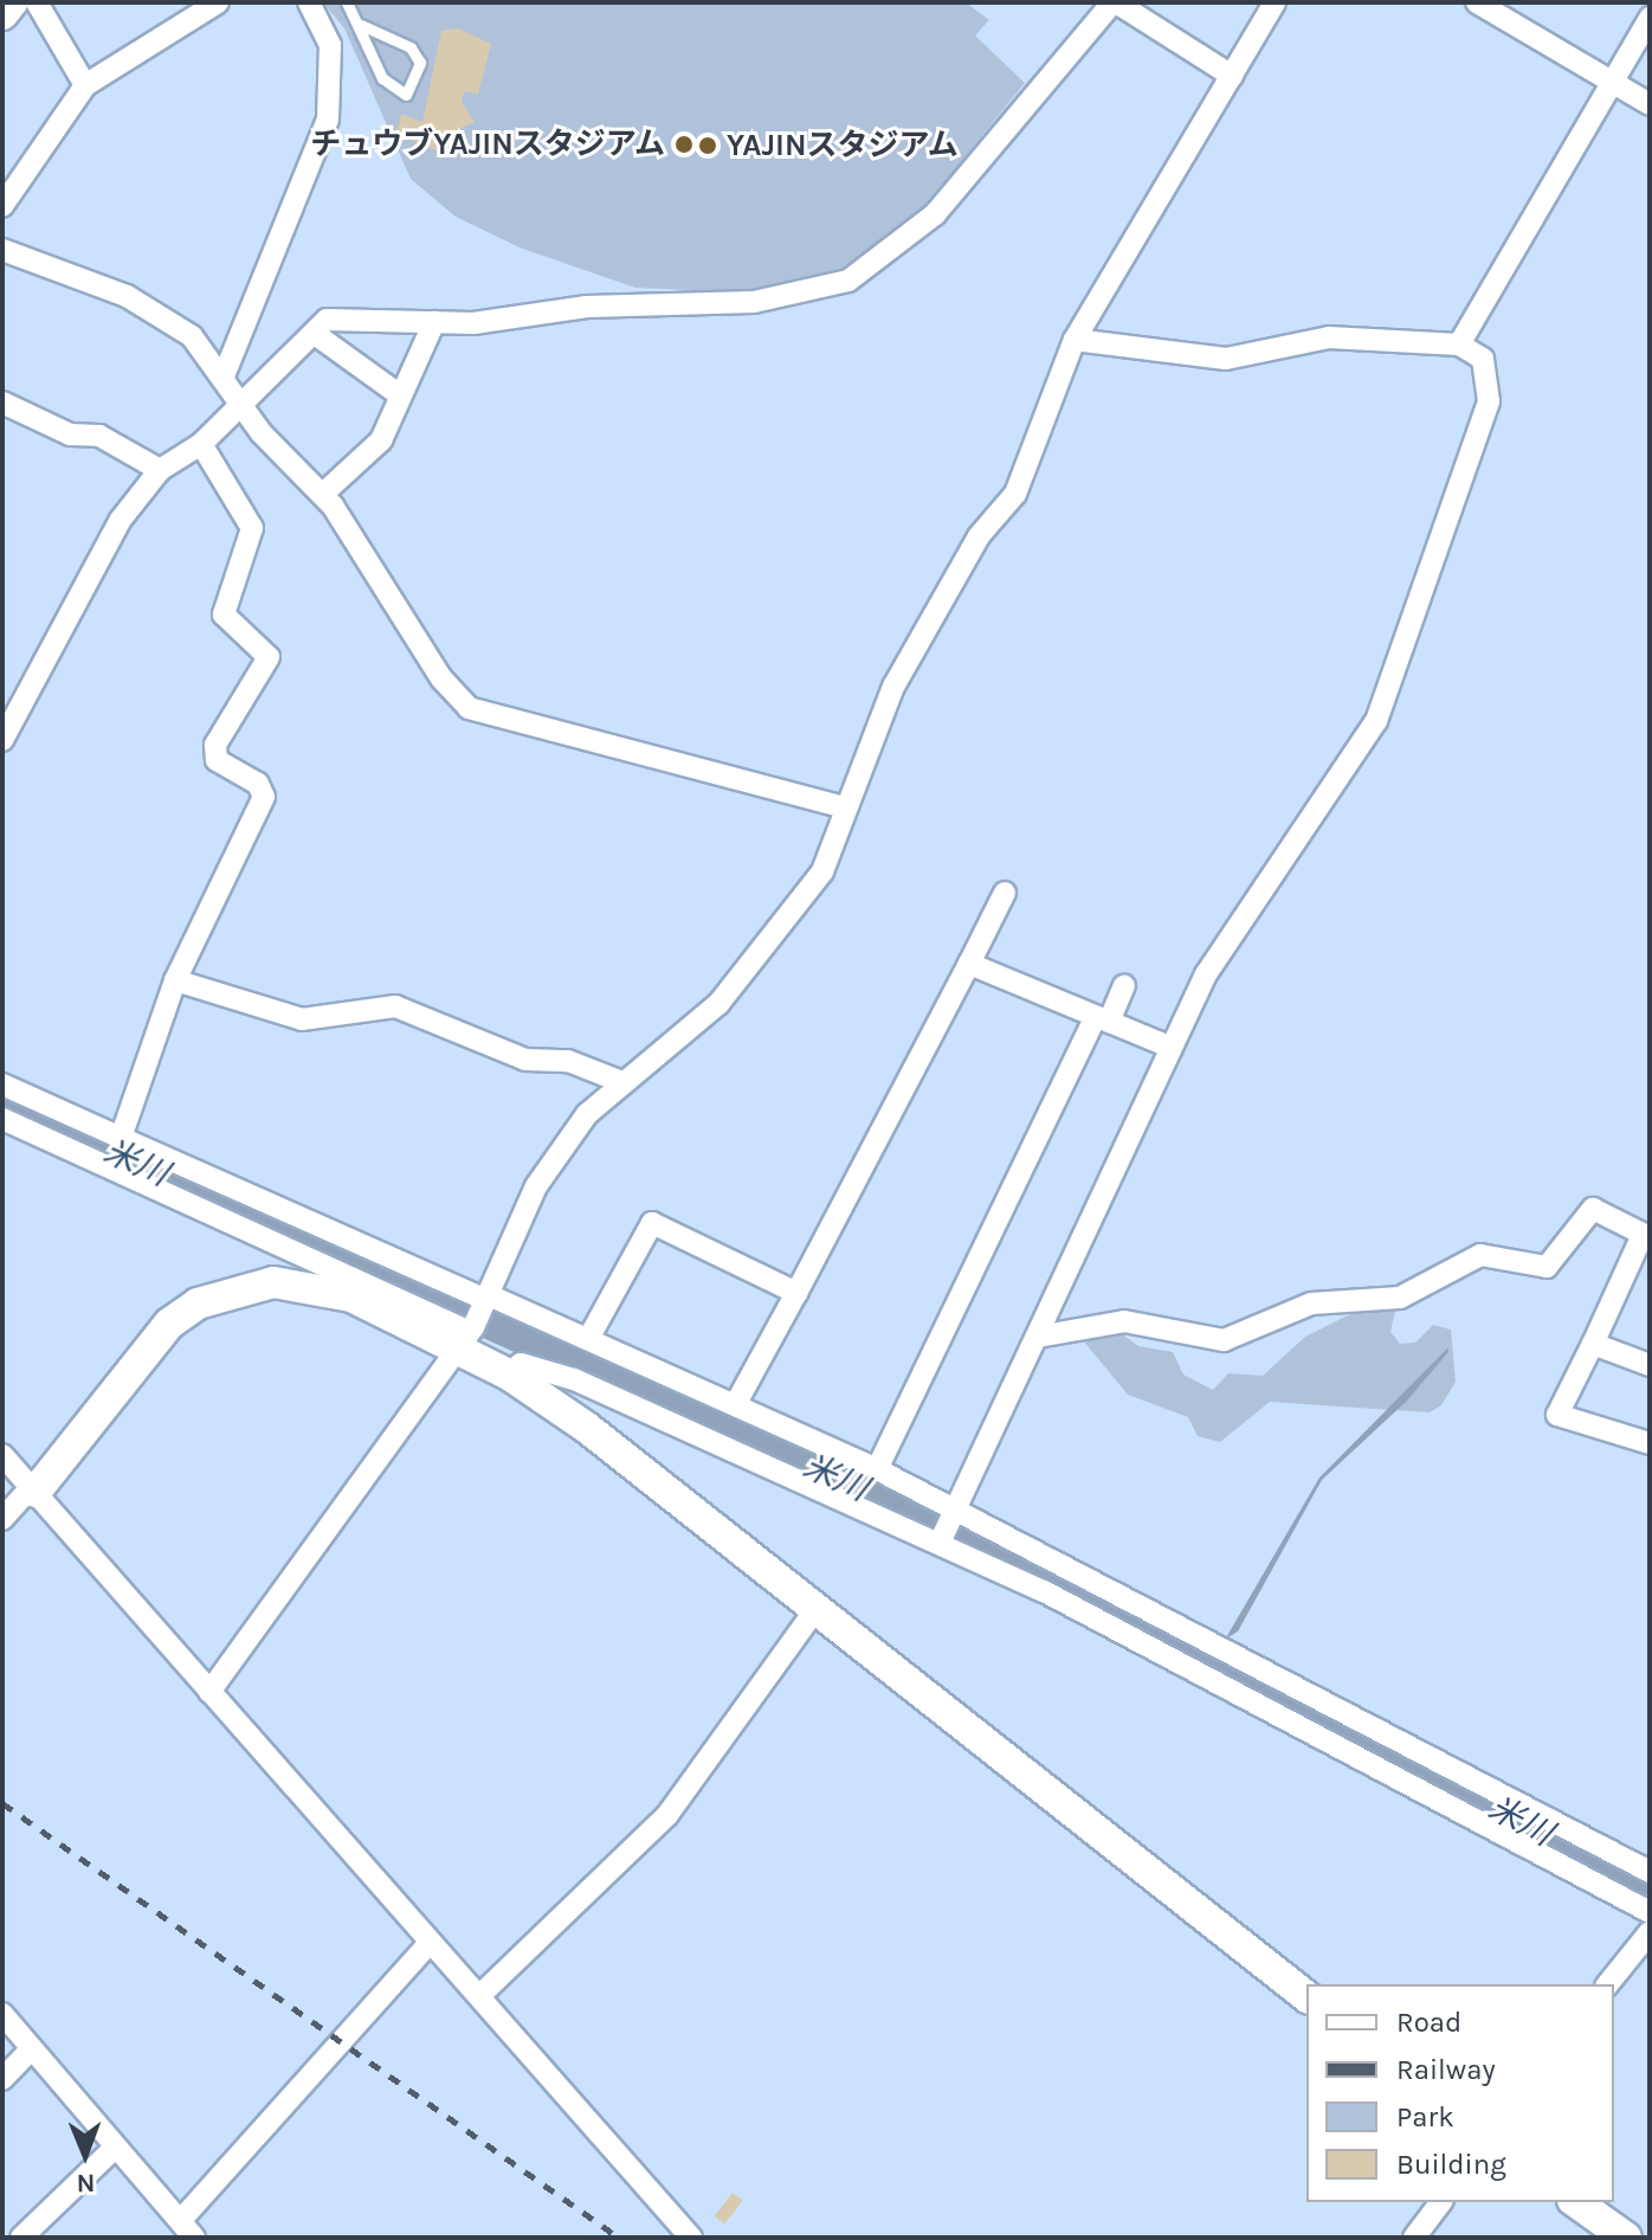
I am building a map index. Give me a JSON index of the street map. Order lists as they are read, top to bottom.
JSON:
{
  "water": ["米川"],
  "places": ["チュウブYAJINスタジアム", "YAJINスタジアム"],
  "legend": [
    "Road",
    "Railway",
    "Park",
    "Building"
  ],
  "north": "bottom"
}
